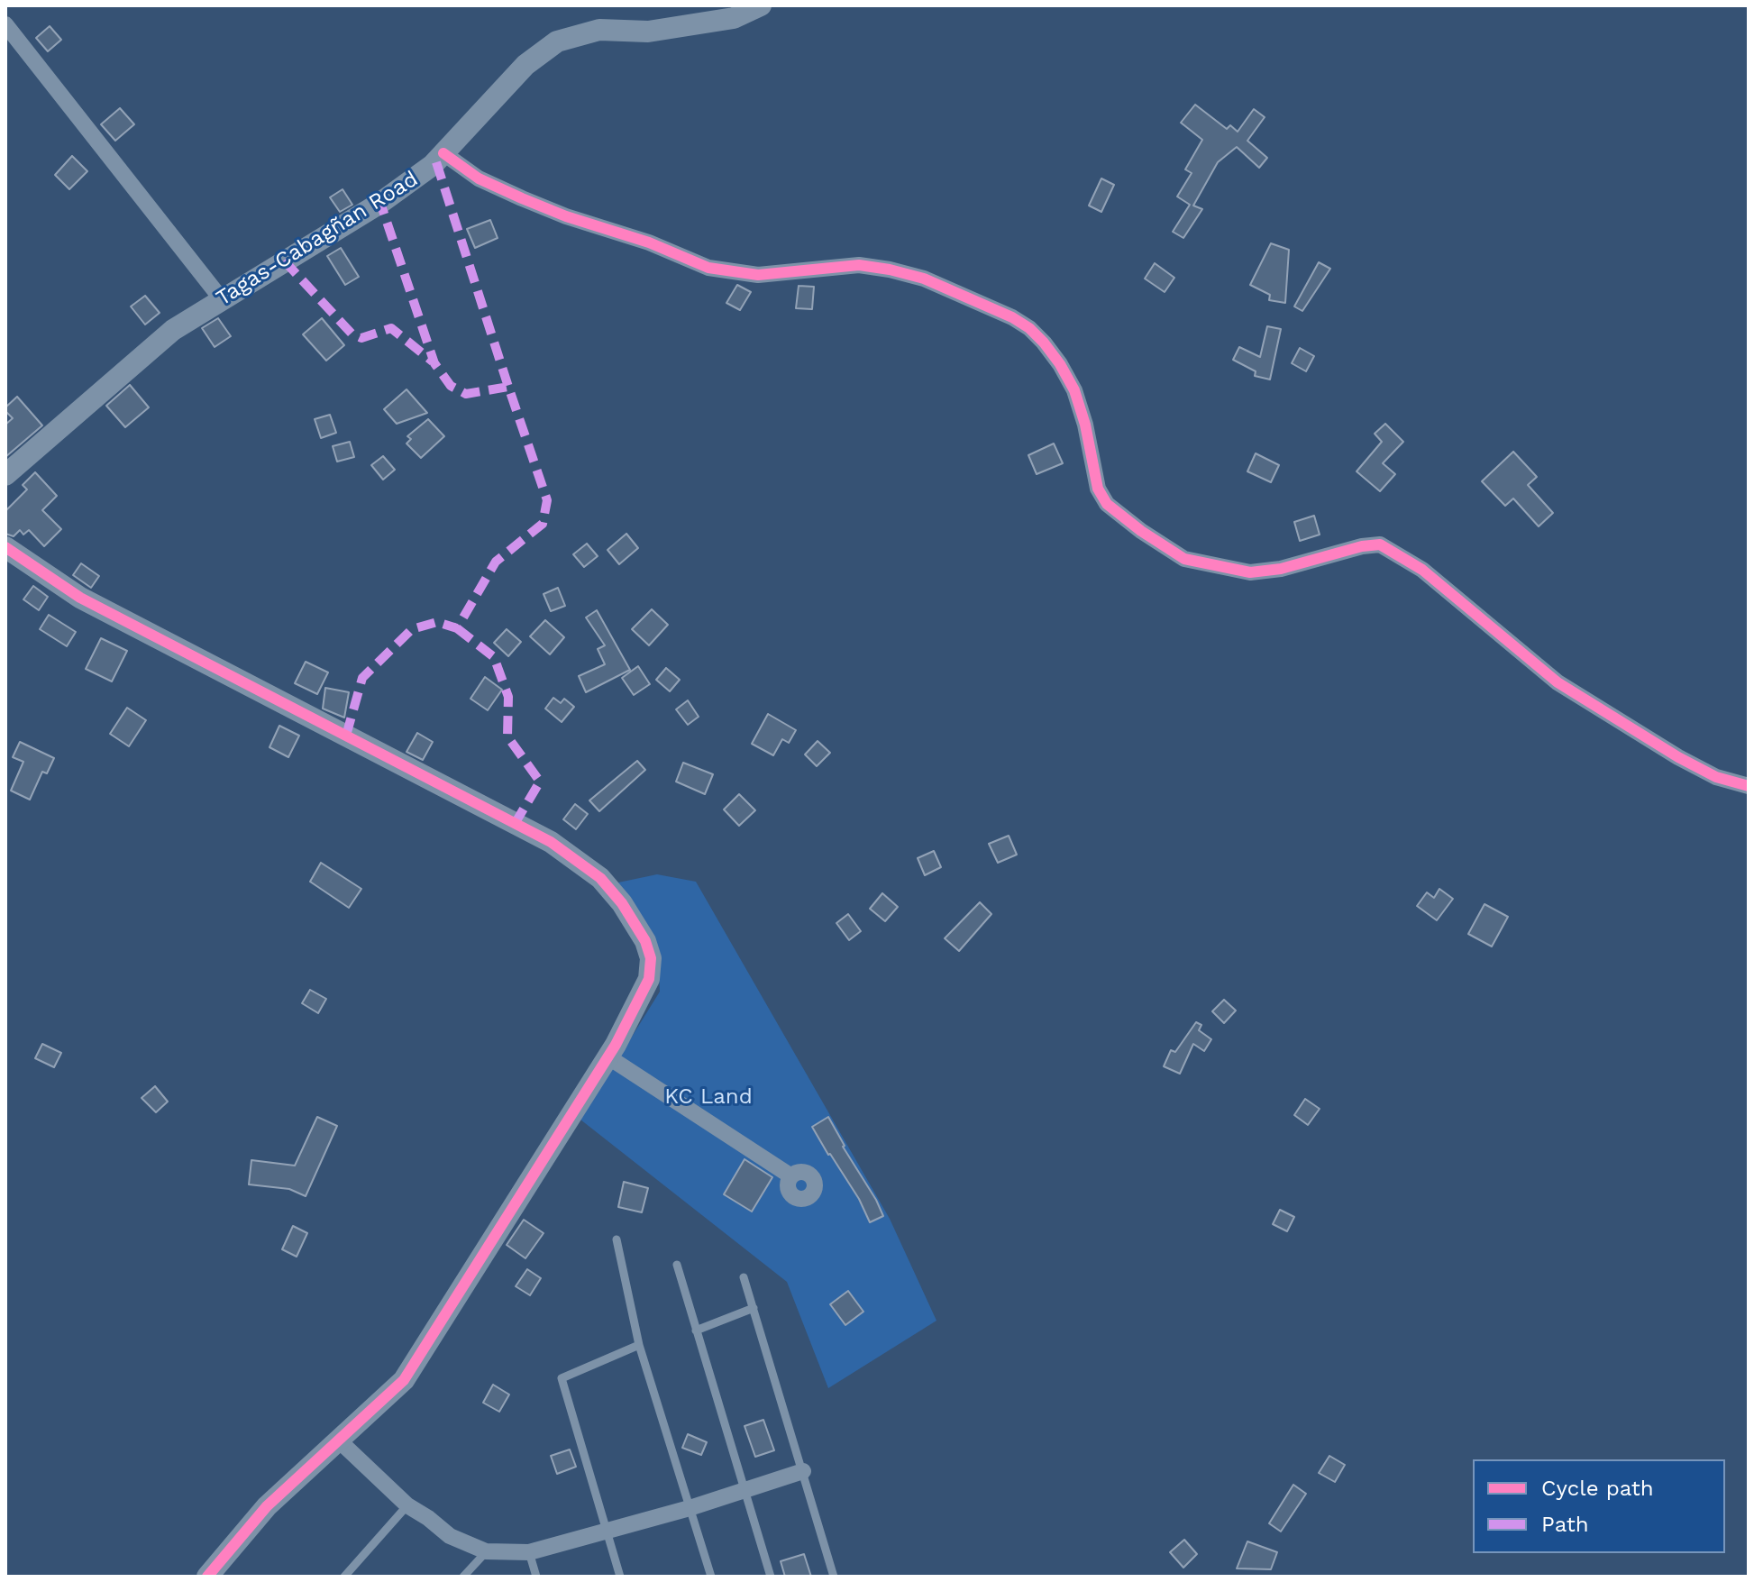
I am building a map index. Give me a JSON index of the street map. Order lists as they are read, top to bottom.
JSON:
{
  "streets": {
    "street": ["Tagas-Cabagñan Road"]
  },
  "parks": ["KC Land"],
  "legend": ["Cycle path", "Path"]
}
